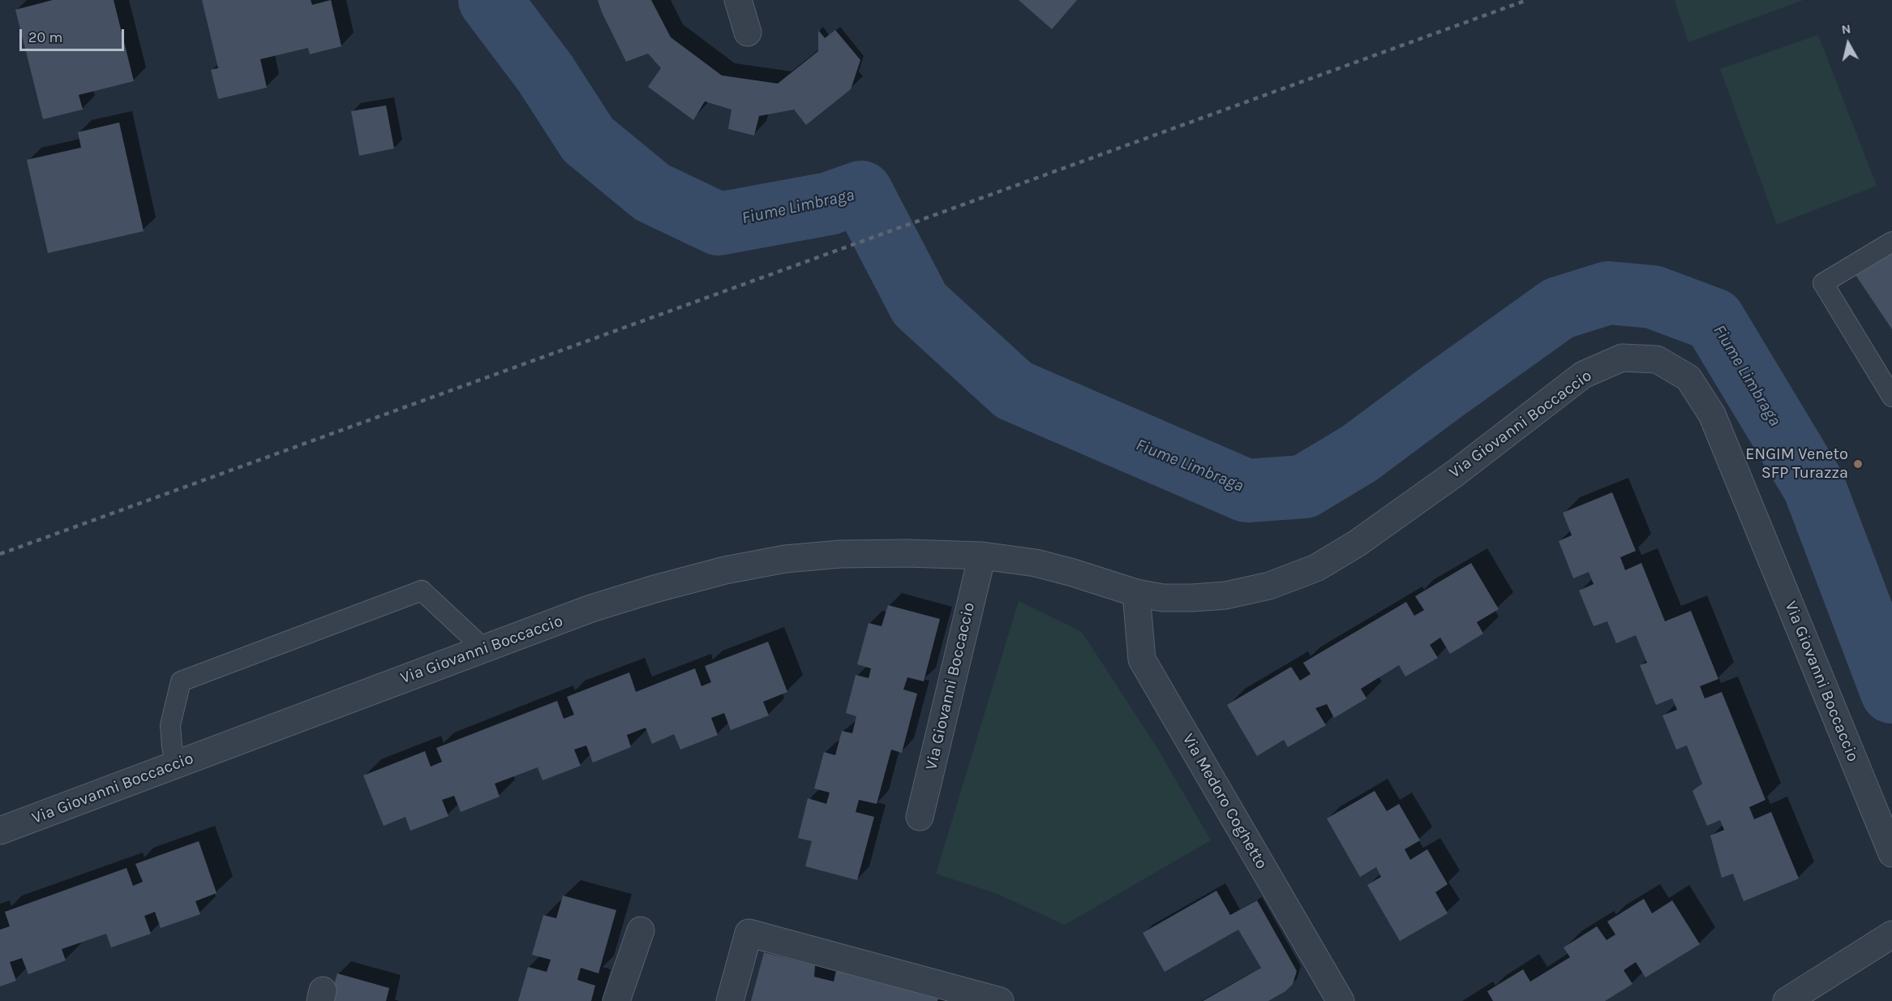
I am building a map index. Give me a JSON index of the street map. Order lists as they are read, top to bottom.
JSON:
{
  "streets": {
    "street": ["Via Giovanni Boccaccio", "Via Medoro Coghetto"]
  },
  "crossings": [
    ["Via Giovanni Boccaccio", "Via Medoro Coghetto"]
  ],
  "water": ["Fiume Limbraga"],
  "places": ["ENGIM Veneto SFP Turazza"],
  "scale_bar": "20 m",
  "north": "top"
}
